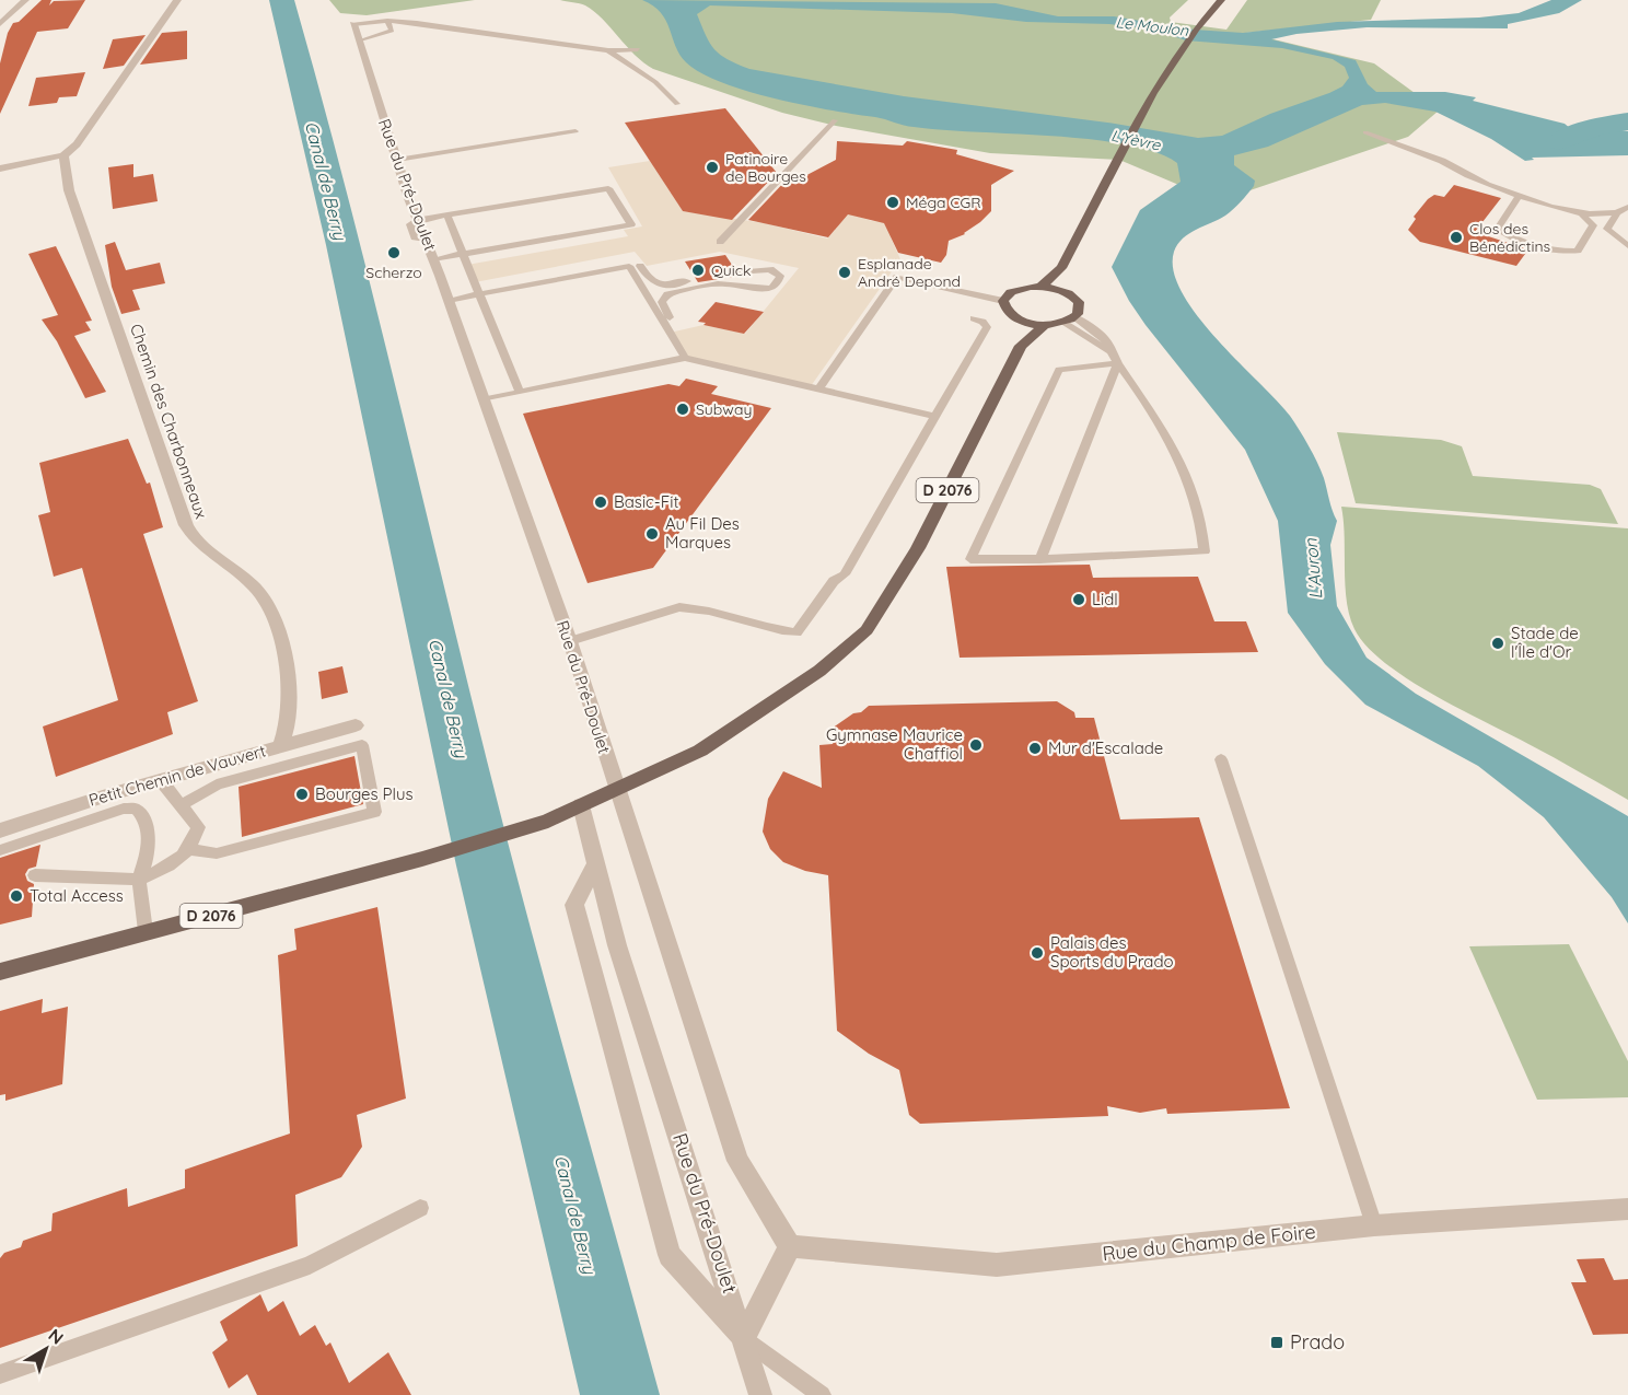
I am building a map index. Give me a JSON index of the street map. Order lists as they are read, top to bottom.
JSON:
{
  "streets": {
    "main road": ["D 2076"],
    "street": [
      "Rue du Pré-Doulet",
      "Chemin des Charbonneaux",
      "Petit Chemin de Vauvert",
      "Rue du Champ de Foire"
    ]
  },
  "crossings": [
    ["Rue du Pré-Doulet", "D 2076"],
    ["Rue du Pré-Doulet", "Rue du Champ de Foire"],
    ["Chemin des Charbonneaux", "Petit Chemin de Vauvert"]
  ],
  "water": [
    "Le Moulon",
    "L'Yèvre",
    "Canal de Berry",
    "L'Auron"
  ],
  "places": {
    "other": [
      "Patinoire de Bourges",
      "Méga CGR",
      "Clos des Bénédictins",
      "Scherzo",
      "Quick",
      "Esplanade André Depond",
      "Subway",
      "Basic-Fit",
      "Au Fil Des Marques",
      "Lidl",
      "Stade de l'Île d'Or",
      "Gymnase Maurice Chaffiol",
      "Mur d'Escalade",
      "Bourges Plus",
      "Total Access",
      "Palais des Sports du Prado"
    ],
    "transit": ["Prado"]
  },
  "north": "top right"
}
